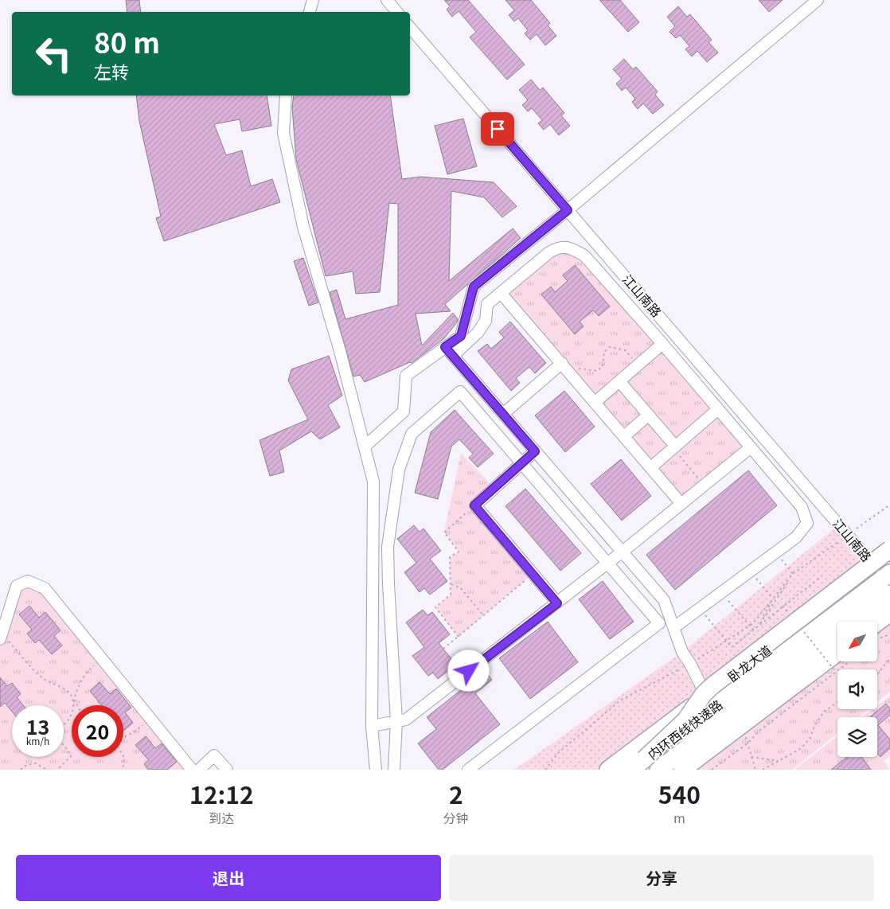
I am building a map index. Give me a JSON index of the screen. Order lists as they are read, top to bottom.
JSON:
{
  "streets": {
    "highway": ["卧龙大道", "内环西线快速路"],
    "street": ["江山南路"]
  },
  "crossings": [
    ["江山南路", "卧龙大道"],
    ["江山南路", "内环西线快速路"],
    ["卧龙大道", "内环西线快速路"]
  ],
  "north": "bottom left",
  "page": {
    "turn": ["80 m", "左转"],
    "speed": "13 km/h",
    "limit": "20",
    "eta": [
      "12:12",
      "到达",
      "2",
      "分钟",
      "540",
      "m"
    ],
    "buttons": ["退出", "分享"]
  }
}
